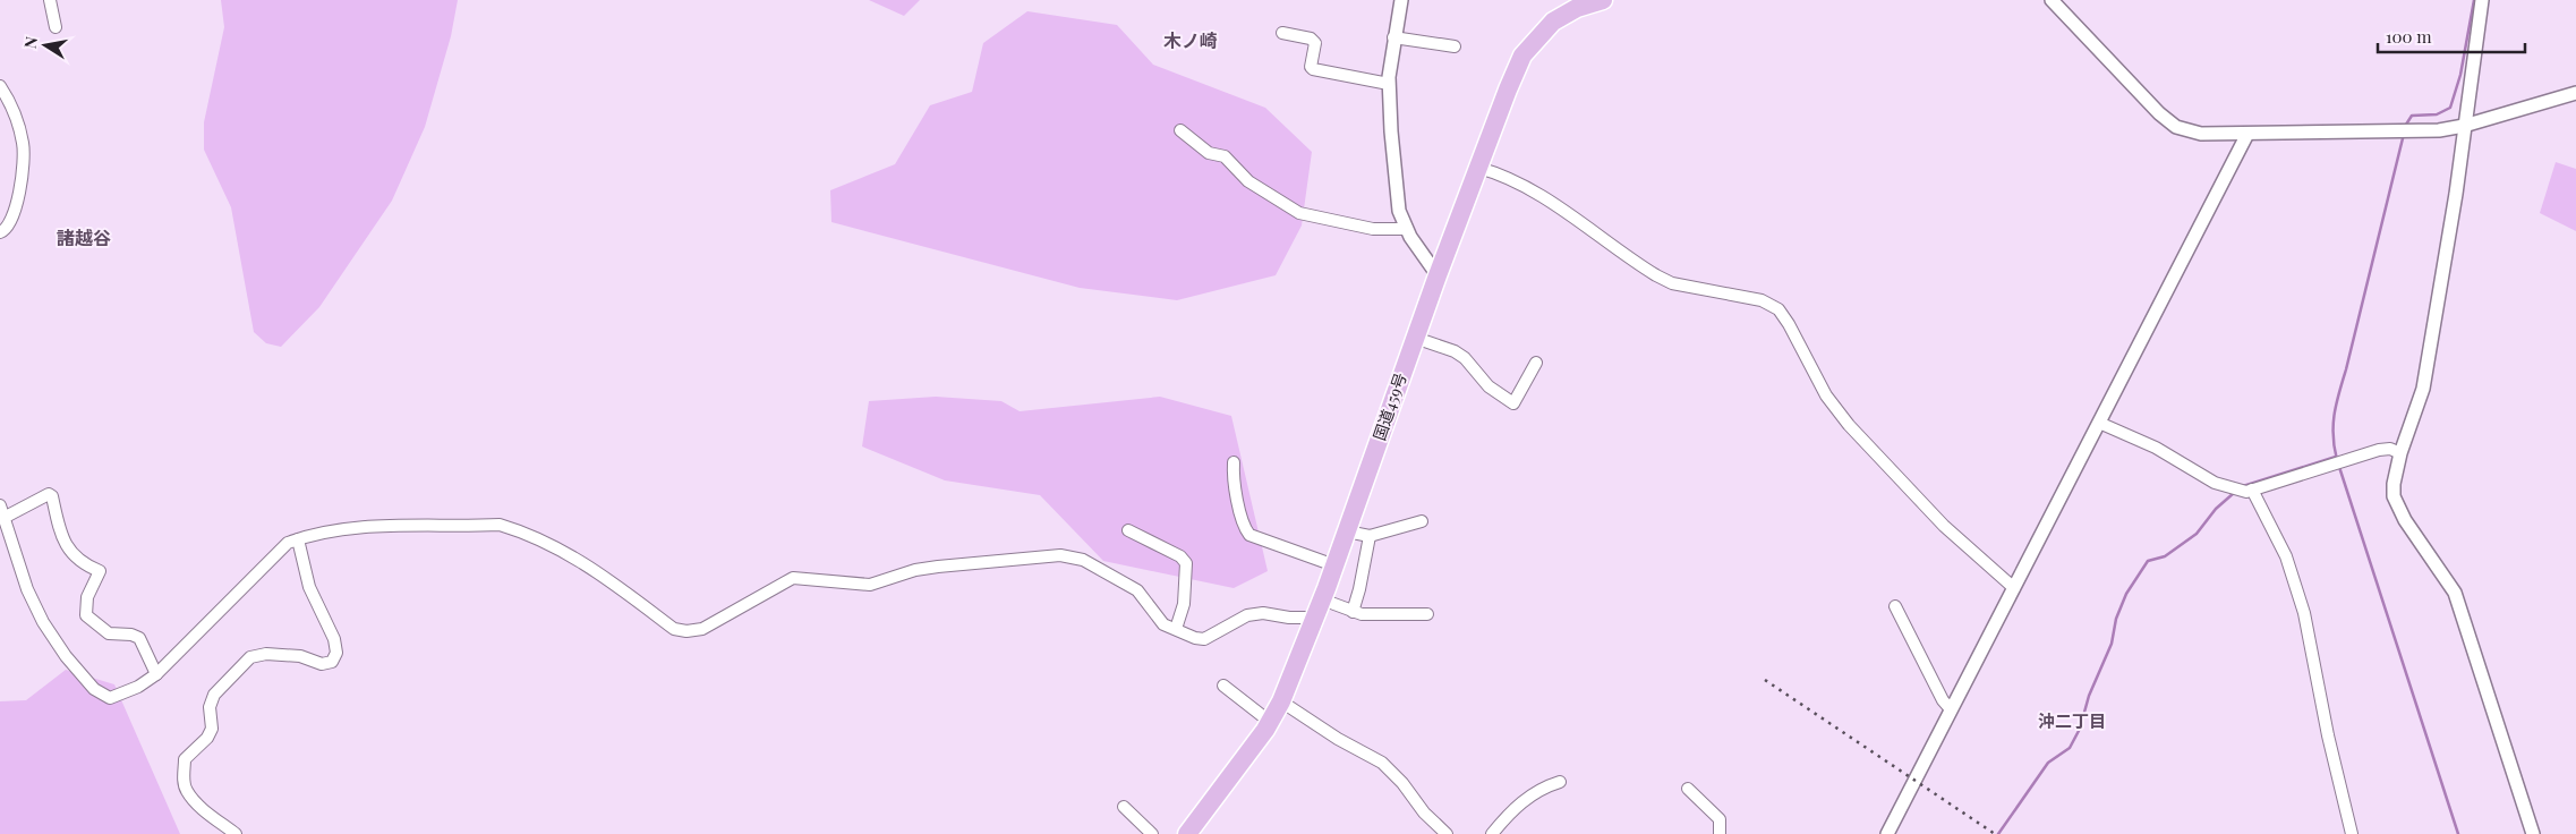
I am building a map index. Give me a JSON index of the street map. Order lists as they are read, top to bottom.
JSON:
{
  "streets": {
    "highway": ["国道459号"]
  },
  "districts": ["木ノ崎", "諸越谷", "沖二丁目"],
  "scale_bar": "100 m",
  "north": "left"
}
